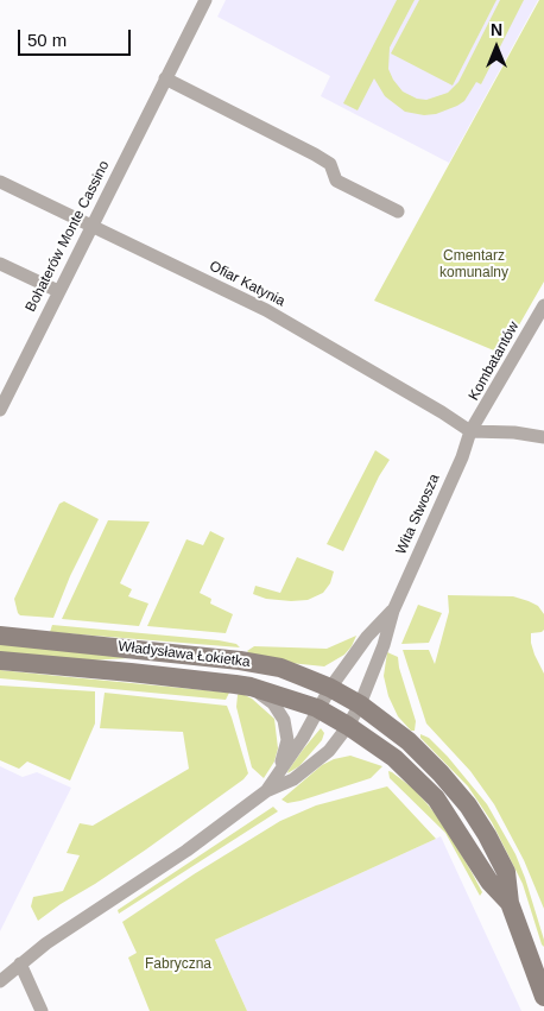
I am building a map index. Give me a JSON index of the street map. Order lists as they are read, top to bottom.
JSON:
{
  "streets": {
    "main road": ["Władysława Łokietka"],
    "street": [
      "Bohaterów Monte Cassino",
      "Ofiar Katynia",
      "Kombatantów",
      "Wita Stwosza"
    ]
  },
  "crossings": [
    ["Bohaterów Monte Cassino", "Ofiar Katynia"],
    ["Ofiar Katynia", "Kombatantów"],
    ["Ofiar Katynia", "Wita Stwosza"],
    ["Kombatantów", "Wita Stwosza"],
    ["Wita Stwosza", "Władysława Łokietka"]
  ],
  "parks": ["Cmentarz komunalny", "Fabryczna"],
  "scale_bar": "50 m",
  "north": "top"
}
